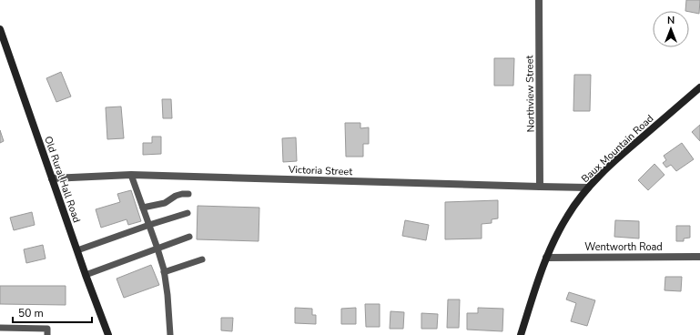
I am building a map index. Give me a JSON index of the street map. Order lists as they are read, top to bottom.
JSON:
{
  "streets": {
    "main road": ["Baux Mountain Road", "Old Rural Hall Road"],
    "street": ["Northview Street", "Victoria Street", "Wentworth Road"]
  },
  "crossings": [
    ["Northview Street", "Victoria Street"],
    ["Baux Mountain Road", "Victoria Street"],
    ["Baux Mountain Road", "Wentworth Road"],
    ["Victoria Street", "Old Rural Hall Road"]
  ],
  "scale_bar": "50 m",
  "north": "top"
}
